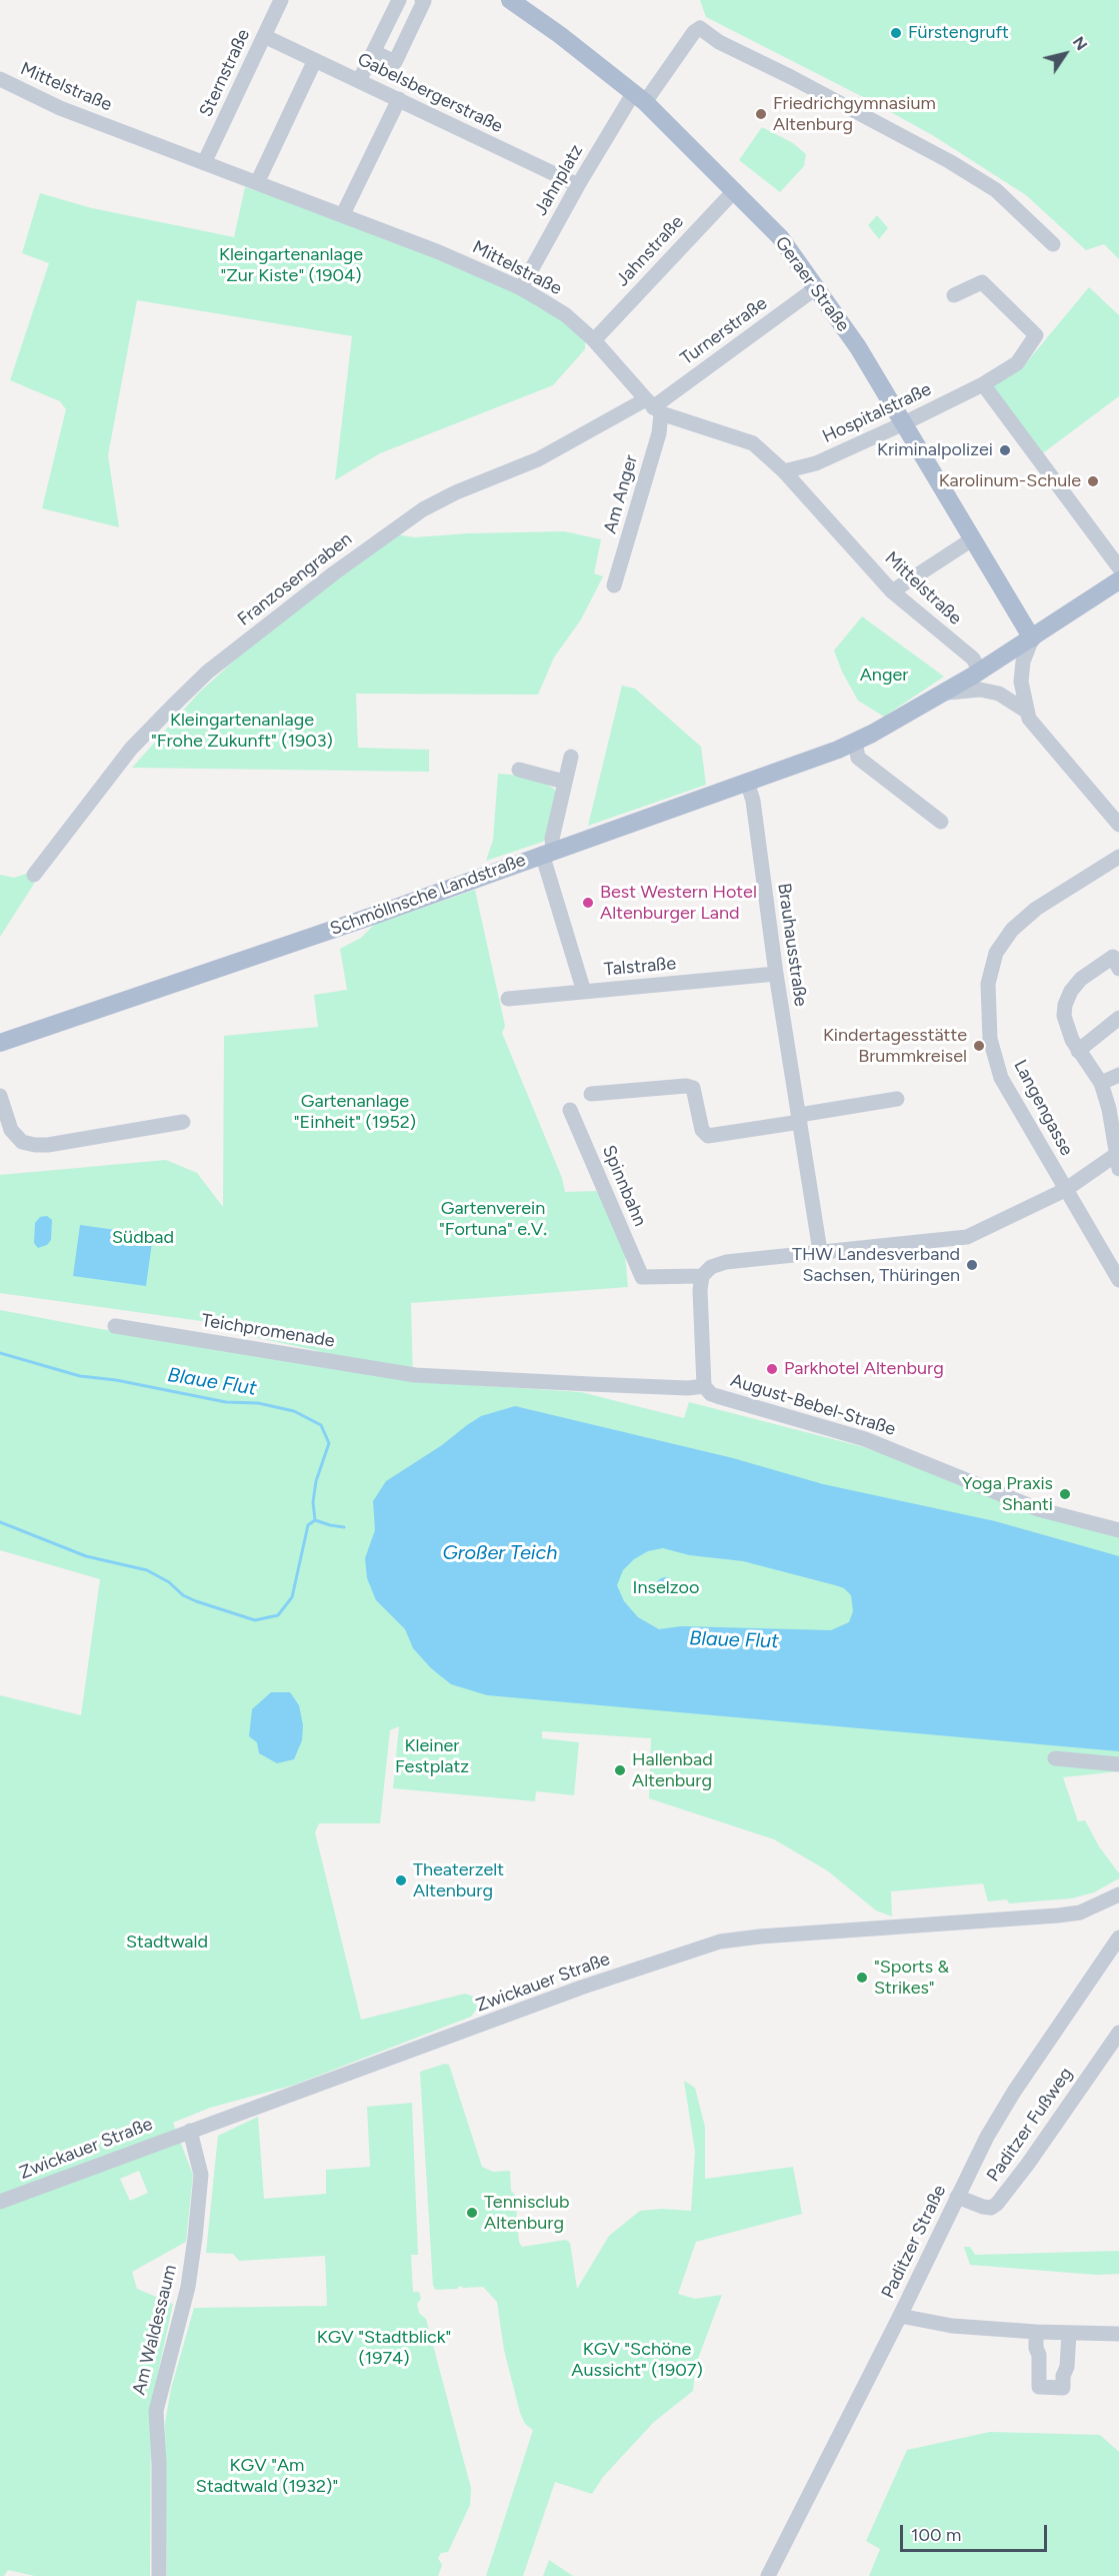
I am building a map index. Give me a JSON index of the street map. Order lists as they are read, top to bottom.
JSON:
{
  "streets": {
    "main road": ["Geraer Straße", "Schmöllnsche Landstraße"],
    "street": [
      "Sternstraße",
      "Mittelstraße",
      "Gabelsbergerstraße",
      "Jahnplatz",
      "Jahnstraße",
      "Turnerstraße",
      "Hospitalstraße",
      "Am Anger",
      "Franzosengraben",
      "Brauhausstraße",
      "Talstraße",
      "Langengasse",
      "Spinnbahn",
      "Teichpromenade",
      "August-Bebel-Straße",
      "Zwickauer Straße",
      "Paditzer Fußweg",
      "Paditzer Straße",
      "Am Waldessaum"
    ]
  },
  "crossings": [
    ["Sternstraße", "Mittelstraße"],
    ["Sternstraße", "Gabelsbergerstraße"],
    ["Mittelstraße", "Jahnplatz"],
    ["Mittelstraße", "Jahnstraße"],
    ["Mittelstraße", "Turnerstraße"],
    ["Mittelstraße", "Hospitalstraße"],
    ["Mittelstraße", "Am Anger"],
    ["Mittelstraße", "Franzosengraben"],
    ["Mittelstraße", "Schmöllnsche Landstraße"],
    ["Gabelsbergerstraße", "Jahnplatz"],
    ["Jahnplatz", "Geraer Straße"],
    ["Jahnstraße", "Geraer Straße"],
    ["Geraer Straße", "Turnerstraße"],
    ["Geraer Straße", "Hospitalstraße"],
    ["Geraer Straße", "Schmöllnsche Landstraße"],
    ["Turnerstraße", "Am Anger"],
    ["Turnerstraße", "Franzosengraben"],
    ["Am Anger", "Franzosengraben"],
    ["Schmöllnsche Landstraße", "Brauhausstraße"],
    ["Brauhausstraße", "Talstraße"],
    ["Teichpromenade", "August-Bebel-Straße"],
    ["Zwickauer Straße", "Am Waldessaum"],
    ["Paditzer Fußweg", "Paditzer Straße"]
  ],
  "water": ["Blaue Flut", "Großer Teich"],
  "parks": [
    "Kleingartenanlage \"Zur Kiste\" (1904)",
    "Anger",
    "Kleingartenanlage \"Frohe Zukunft\" (1903)",
    "Gartenanlage \"Einheit\" (1952)",
    "Gartenverein \"Fortuna\" e.V.",
    "Südbad",
    "Inselzoo",
    "Kleiner Festplatz",
    "Stadtwald",
    "KGV \"Stadtblick\" (1974)",
    "KGV \"Schöne Aussicht\" (1907)",
    "KGV \"Am Stadtwald (1932)\""
  ],
  "places": [
    "Fürstengruft",
    "Friedrichgymnasium Altenburg",
    "Kriminalpolizei",
    "Karolinum-Schule",
    "Best Western Hotel Altenburger Land",
    "Kindertagesstätte Brummkreisel",
    "THW Landesverband Sachsen, Thüringen",
    "Parkhotel Altenburg",
    "Yoga Praxis Shanti",
    "Hallenbad Altenburg",
    "Theaterzelt Altenburg",
    "\"Sports & Strikes\"",
    "Tennisclub Altenburg"
  ],
  "scale_bar": "100 m",
  "north": "top right"
}
